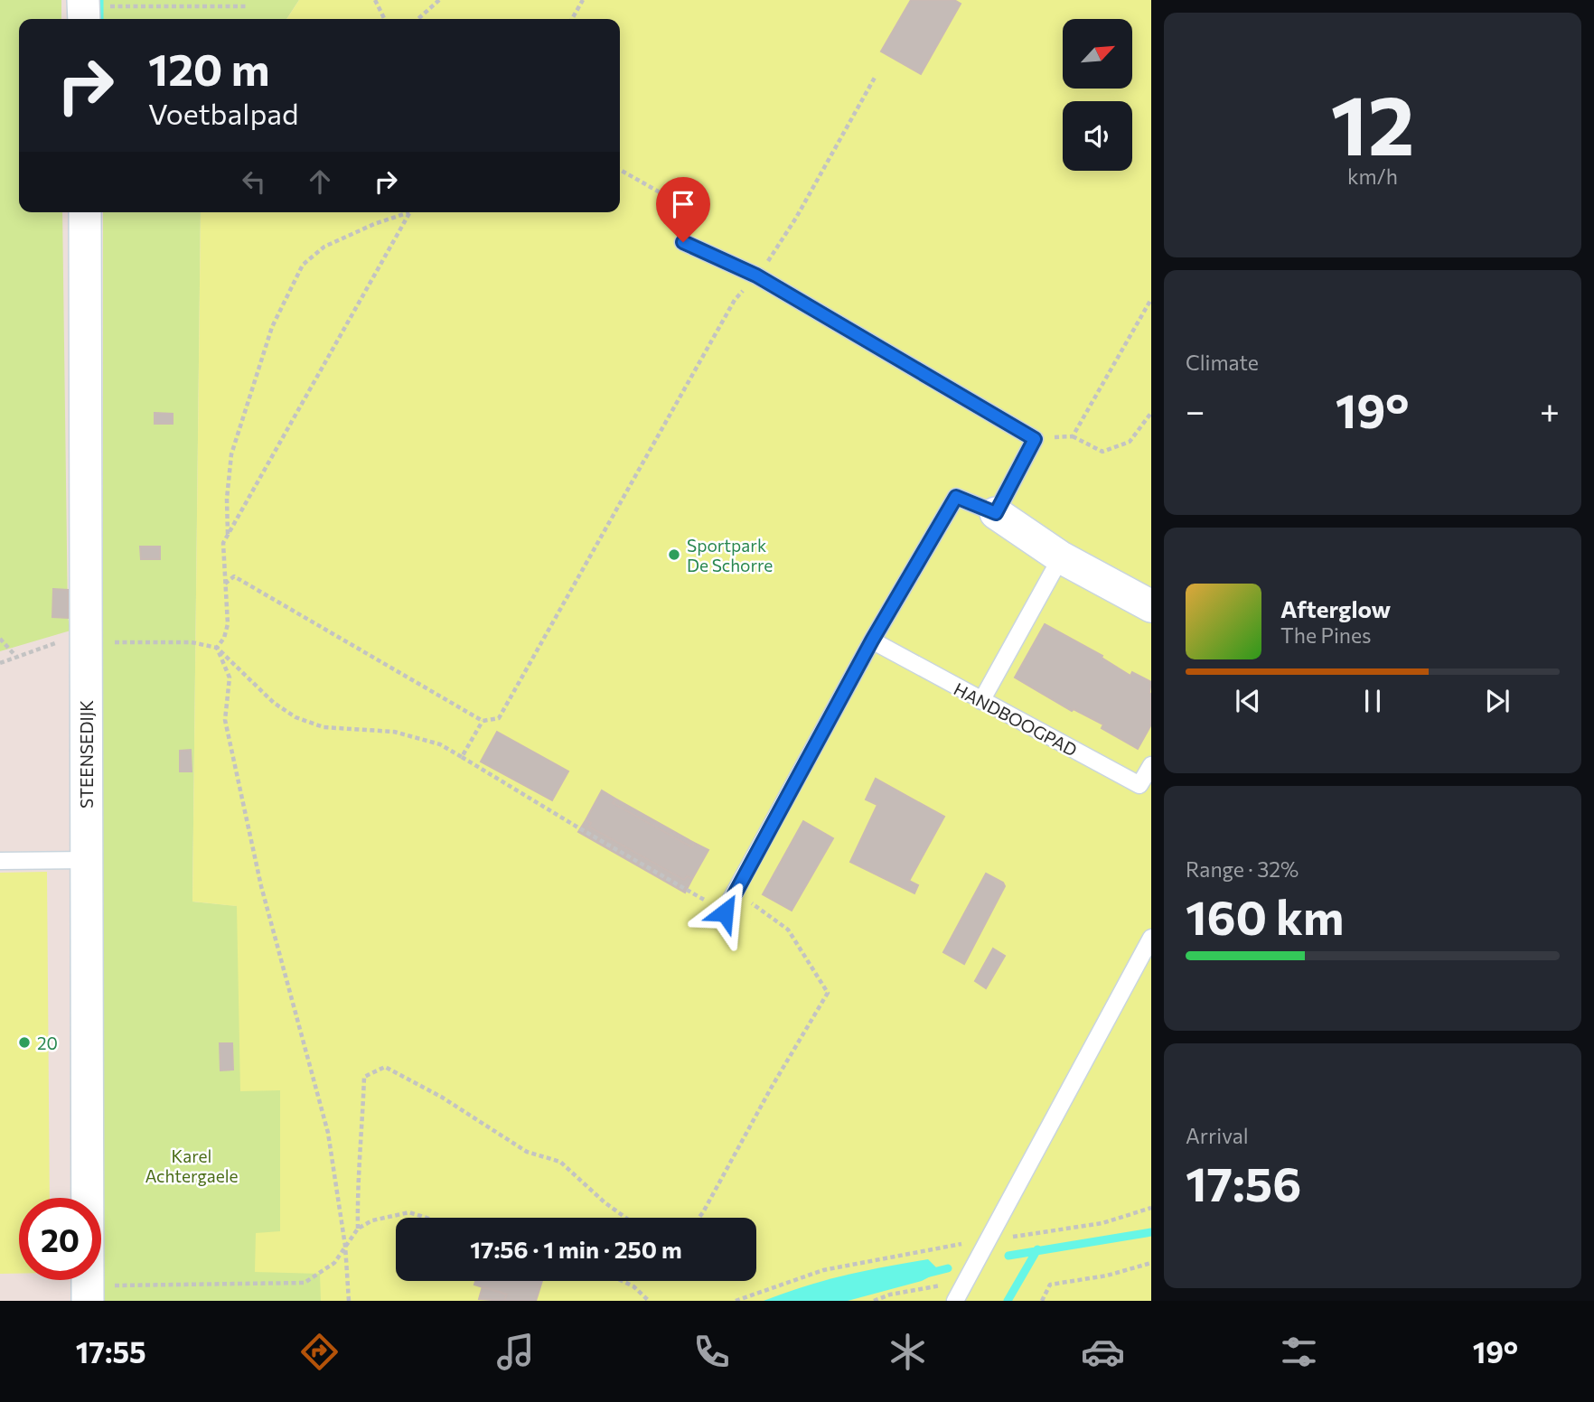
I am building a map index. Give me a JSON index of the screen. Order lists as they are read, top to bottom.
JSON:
{
  "streets": {
    "street": ["STEENSEDIJK"],
    "lane": ["HANDBOOGPAD"]
  },
  "parks": ["Karel Achtergaele"],
  "places": ["Sportpark De Schorre", "20"],
  "north": "top right",
  "page": {
    "tile": [
      ["12", "km/h"],
      "Climate",
      ["Range · 32%", "160 km"],
      ["Arrival", "17:56"]
    ],
    "turn": ["120 m", "Voetbalpad"],
    "heat": ["−", "19°", "+"],
    "song": ["Afterglow", "The Pines"],
    "limit": "20",
    "trip": "17:56 · 1 min · 250 m",
    "tabs": ["17:55", "19°"]
  }
}
